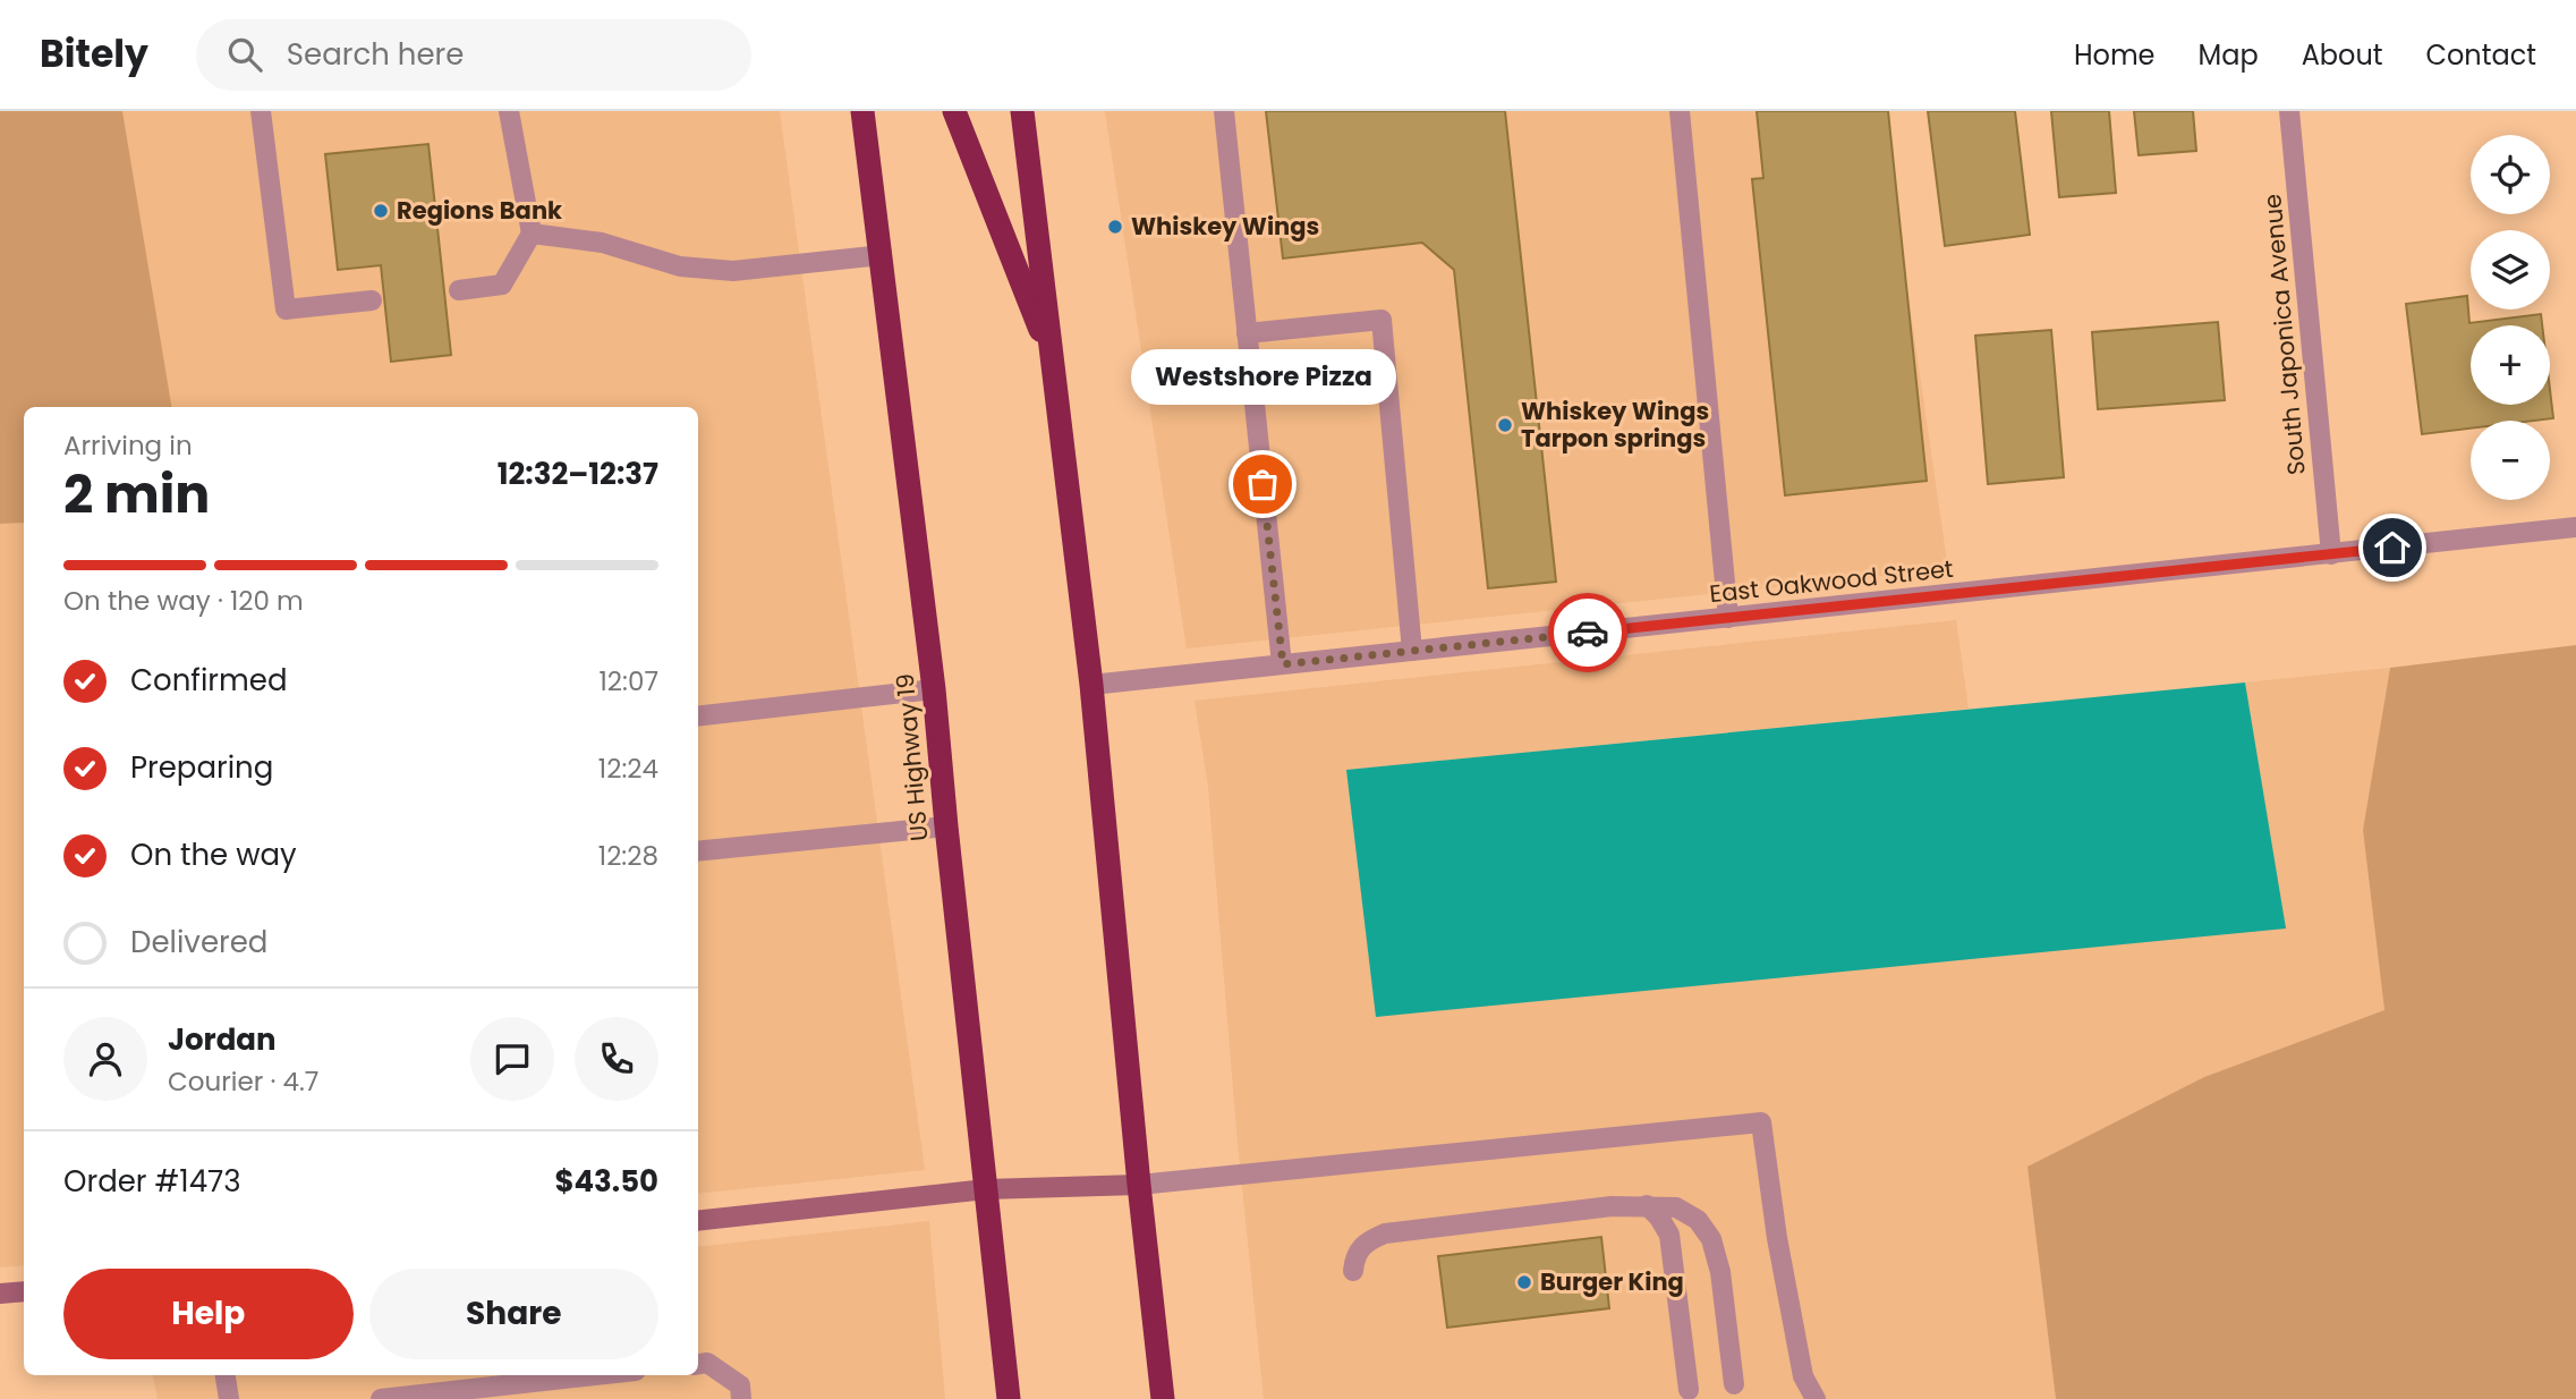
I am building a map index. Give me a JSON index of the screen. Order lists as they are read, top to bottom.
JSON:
{
  "streets": {
    "highway": ["US Highway 19"],
    "street": ["South Japonica Avenue", "East Oakwood Street"]
  },
  "crossings": [
    ["South Japonica Avenue", "East Oakwood Street"]
  ],
  "places": [
    "Regions Bank",
    "Whiskey Wings",
    "Whiskey Wings Tarpon springs",
    "Westshore Pizza",
    "Burger King"
  ],
  "page": {
    "header": "Bitely",
    "search": "Search here",
    "nav": [
      "Home",
      "Map",
      "About",
      "Contact"
    ],
    "map_buttons": ["+", "−"],
    "bubble": "Westshore Pizza",
    "heading": ["2 min", "Arriving in", "12:32–12:37"],
    "panel": [
      "Jordan",
      "Courier · 4.7",
      "Order #1473",
      "$43.50"
    ],
    "bar": "On the way · 120 m",
    "list": [
      ["Confirmed", "12:07"],
      ["Preparing", "12:24"],
      ["On the way", "12:28"],
      "Delivered"
    ],
    "buttons": ["Help", "Share"]
  }
}
